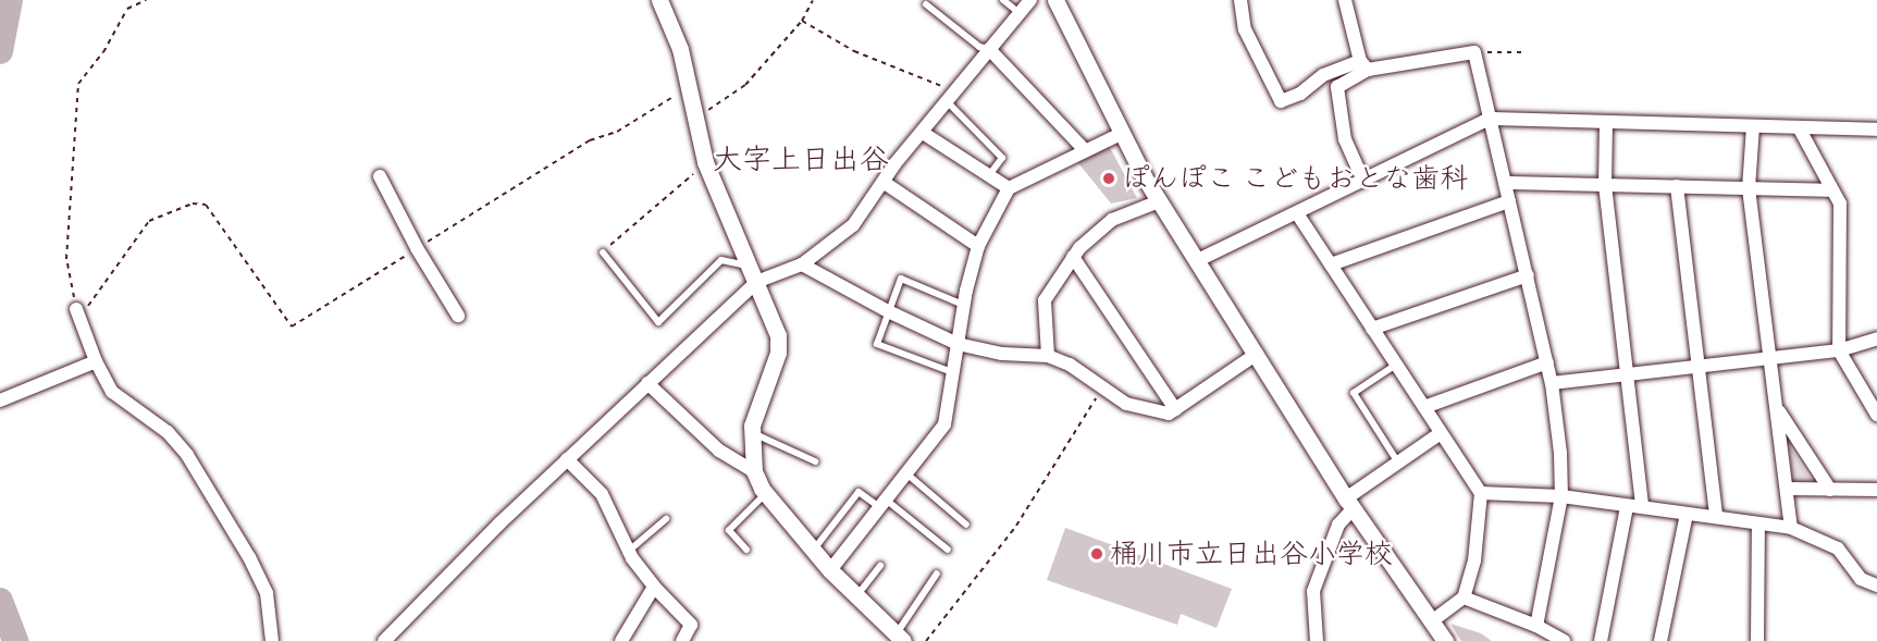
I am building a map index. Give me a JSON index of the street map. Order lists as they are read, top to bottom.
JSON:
{
  "districts": ["大字上日出谷"],
  "places": ["ぽんぽこ こどもおとな歯科", "桶川市立日出谷小学校"]
}
